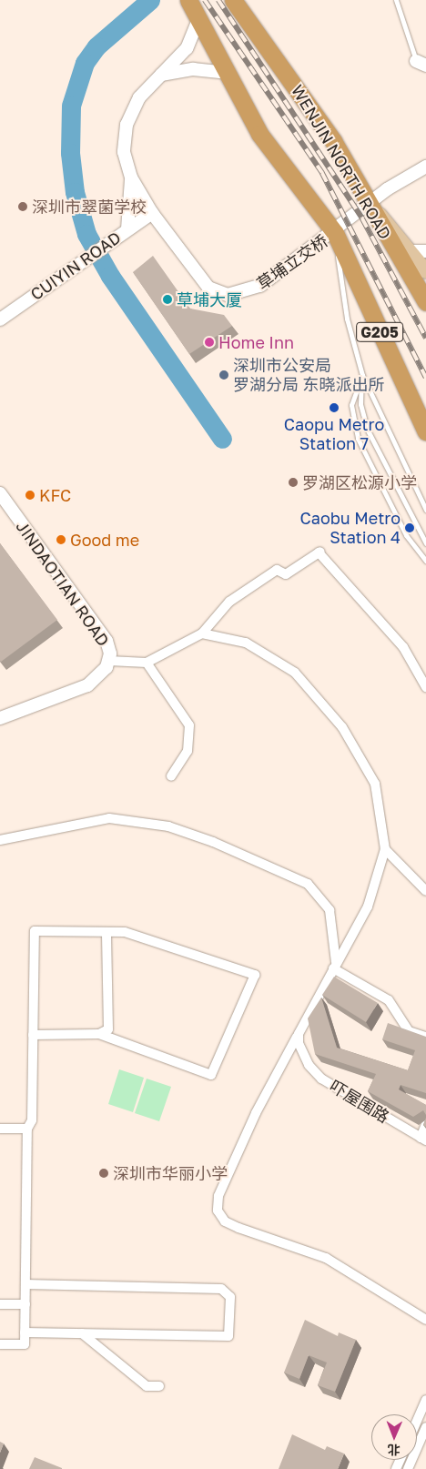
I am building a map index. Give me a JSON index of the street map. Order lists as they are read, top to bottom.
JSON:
{
  "streets": {
    "highway": ["WENJIN NORTH ROAD", "G205"],
    "street": [
      "草埔立交桥",
      "CUIYIN ROAD",
      "JINDAOTIAN ROAD",
      "吓屋围路"
    ]
  },
  "crossings": [
    ["WENJIN NORTH ROAD", "草埔立交桥"],
    ["草埔立交桥", "CUIYIN ROAD"],
    ["草埔立交桥", "G205"]
  ],
  "places": [
    "深圳市翠菌学校",
    "草埔大厦",
    "Home Inn",
    "深圳市公安局 罗湖分局 东晓派出所",
    "Caopu Metro Station 7",
    "罗湖区松源小学",
    "KFC",
    "Caobu Metro Station 4",
    "Good me",
    "深圳市华丽小学"
  ],
  "north": "bottom"
}
